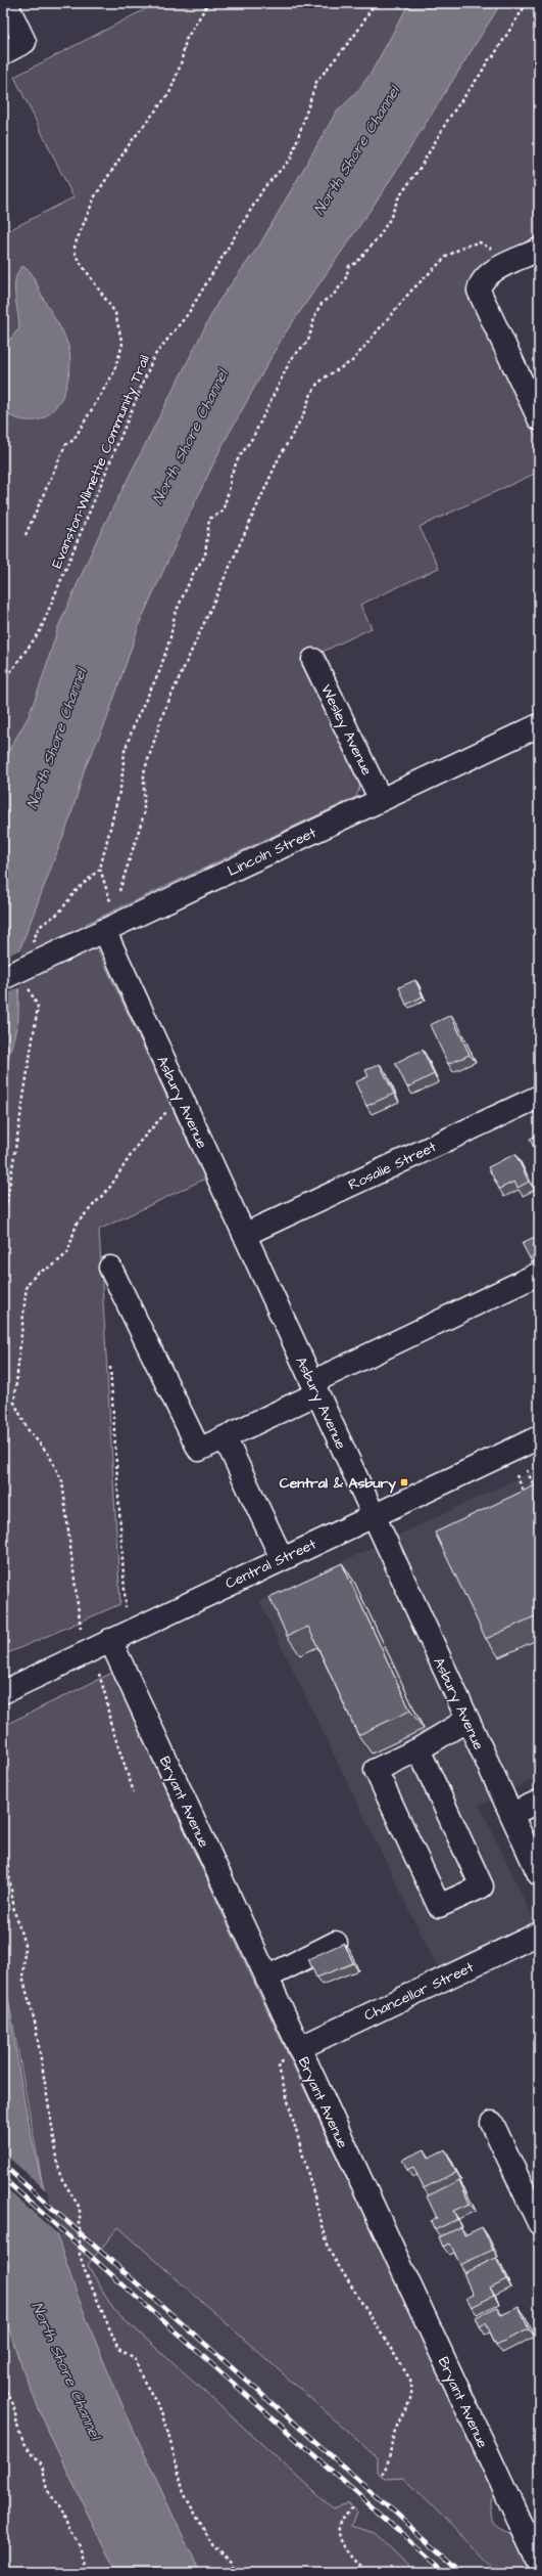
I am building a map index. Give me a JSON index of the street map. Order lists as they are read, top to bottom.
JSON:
{
  "streets": {
    "street": [
      "Wesley Avenue",
      "Lincoln Street",
      "Asbury Avenue",
      "Rosalie Street",
      "Central Street",
      "Bryant Avenue",
      "Chancellor Street"
    ],
    "path": ["Evanston-Wilmette Community Trail"]
  },
  "crossings": [
    ["Wesley Avenue", "Lincoln Street"],
    ["Lincoln Street", "Asbury Avenue"],
    ["Asbury Avenue", "Rosalie Street"],
    ["Asbury Avenue", "Central Street"],
    ["Central Street", "Bryant Avenue"],
    ["Bryant Avenue", "Chancellor Street"]
  ],
  "water": ["North Shore Channel"],
  "places": {
    "transit": ["Central & Asbury"]
  }
}
